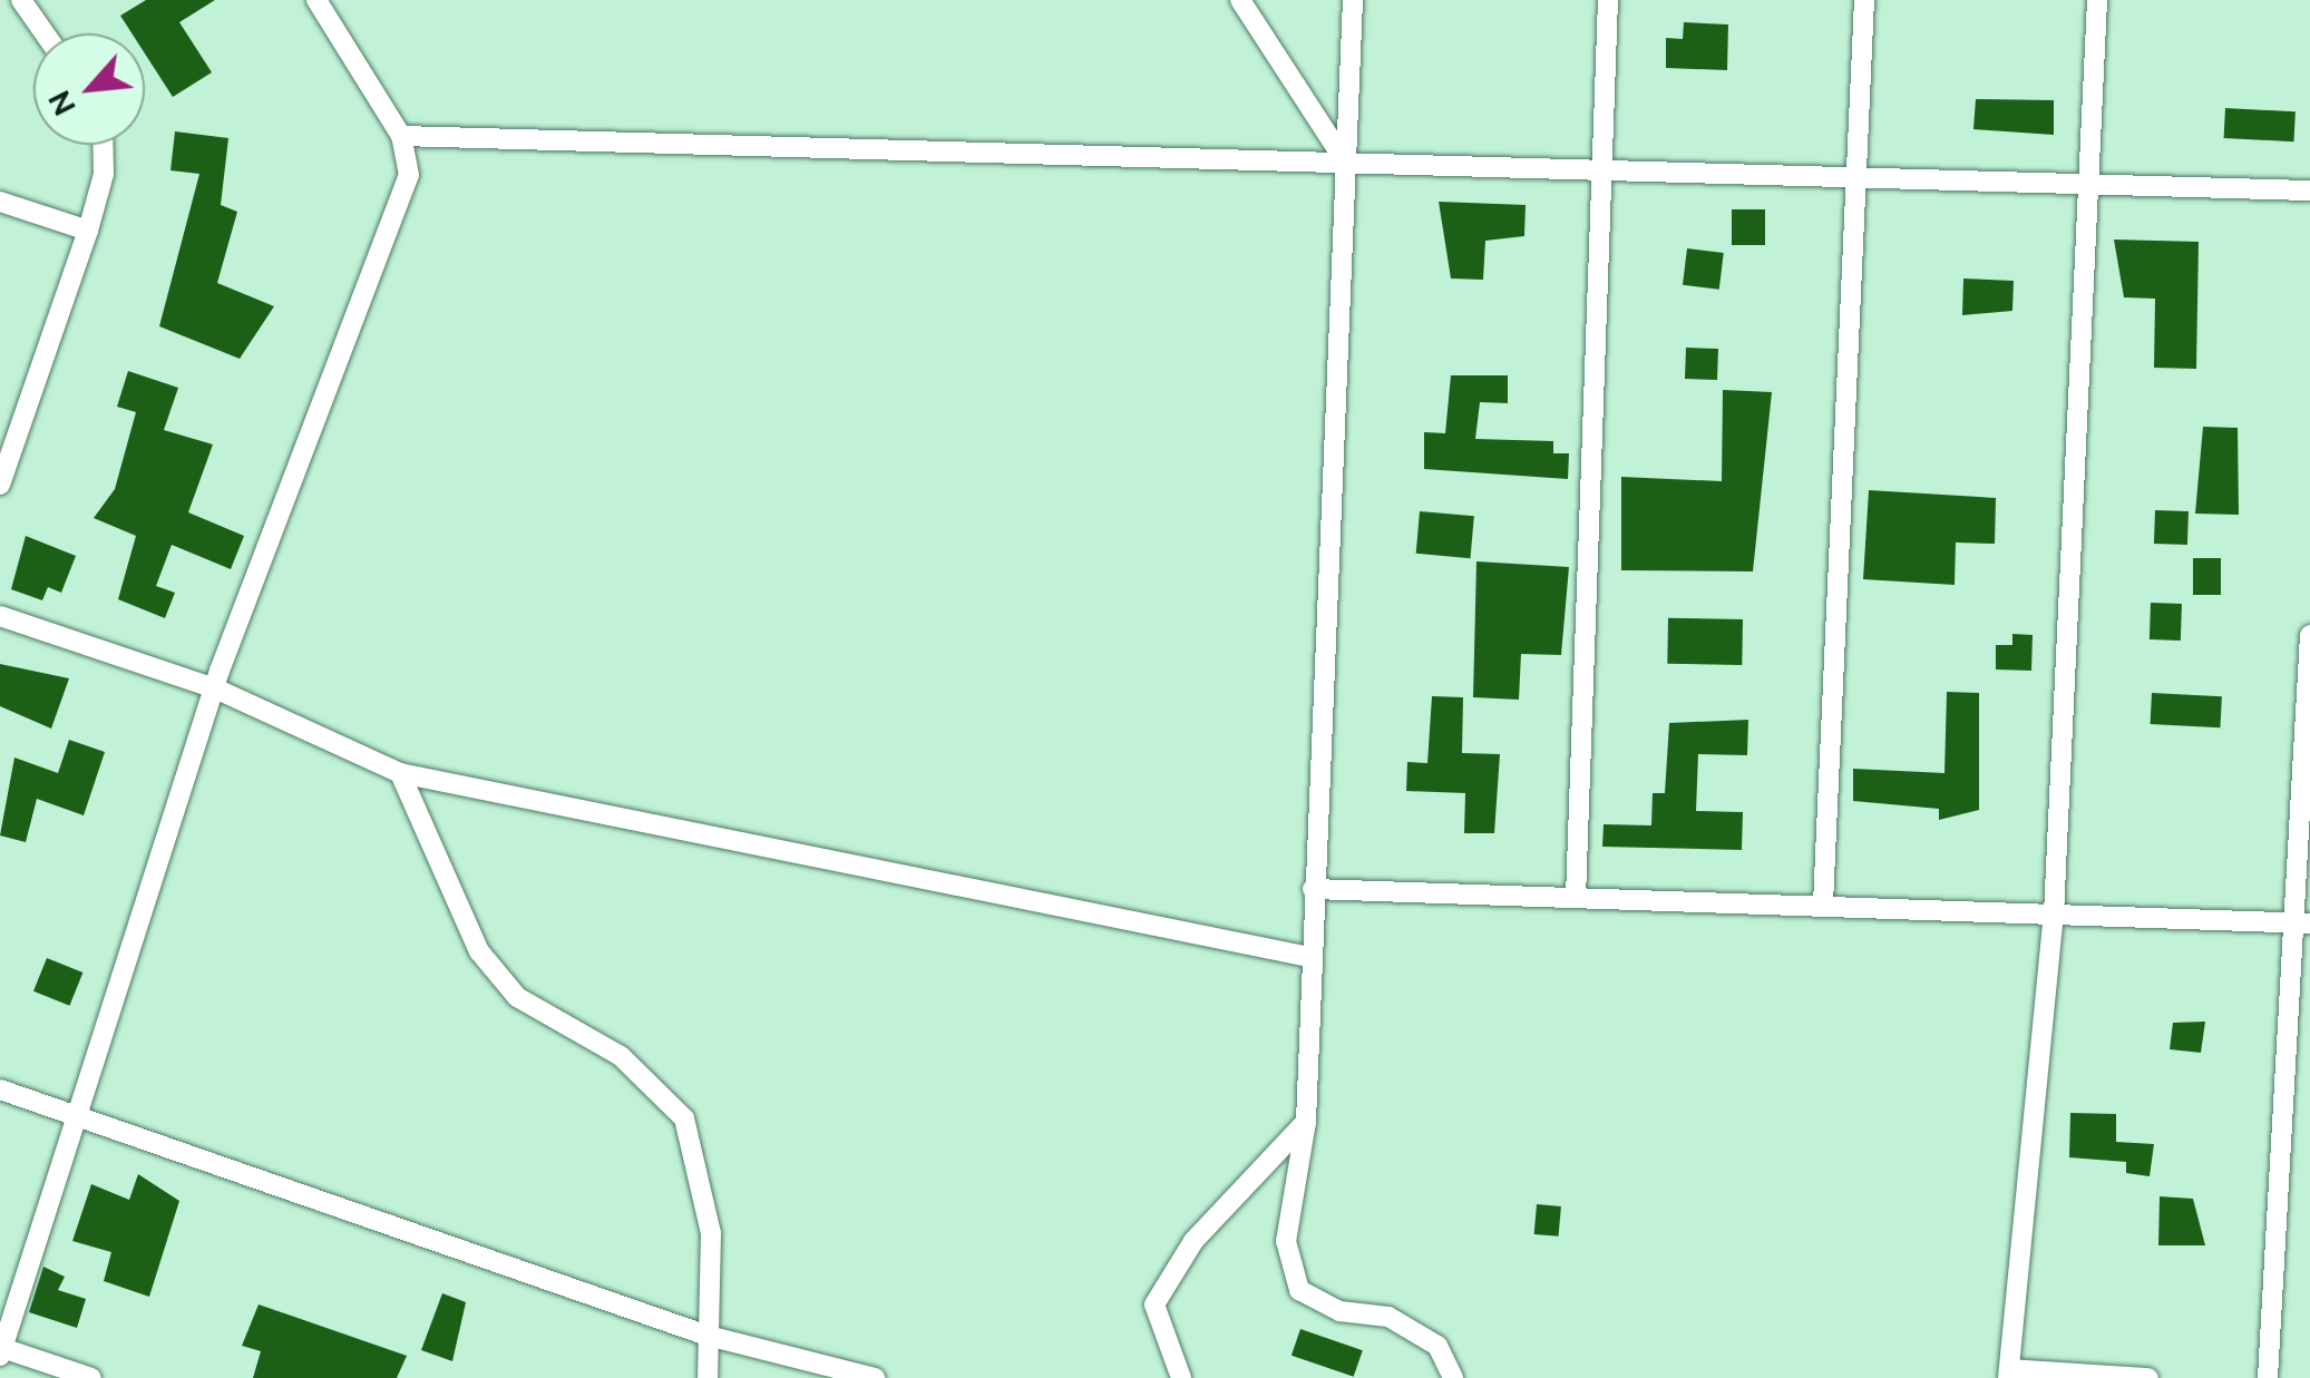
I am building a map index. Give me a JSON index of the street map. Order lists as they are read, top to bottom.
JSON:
{
  "north": "bottom left"
}
